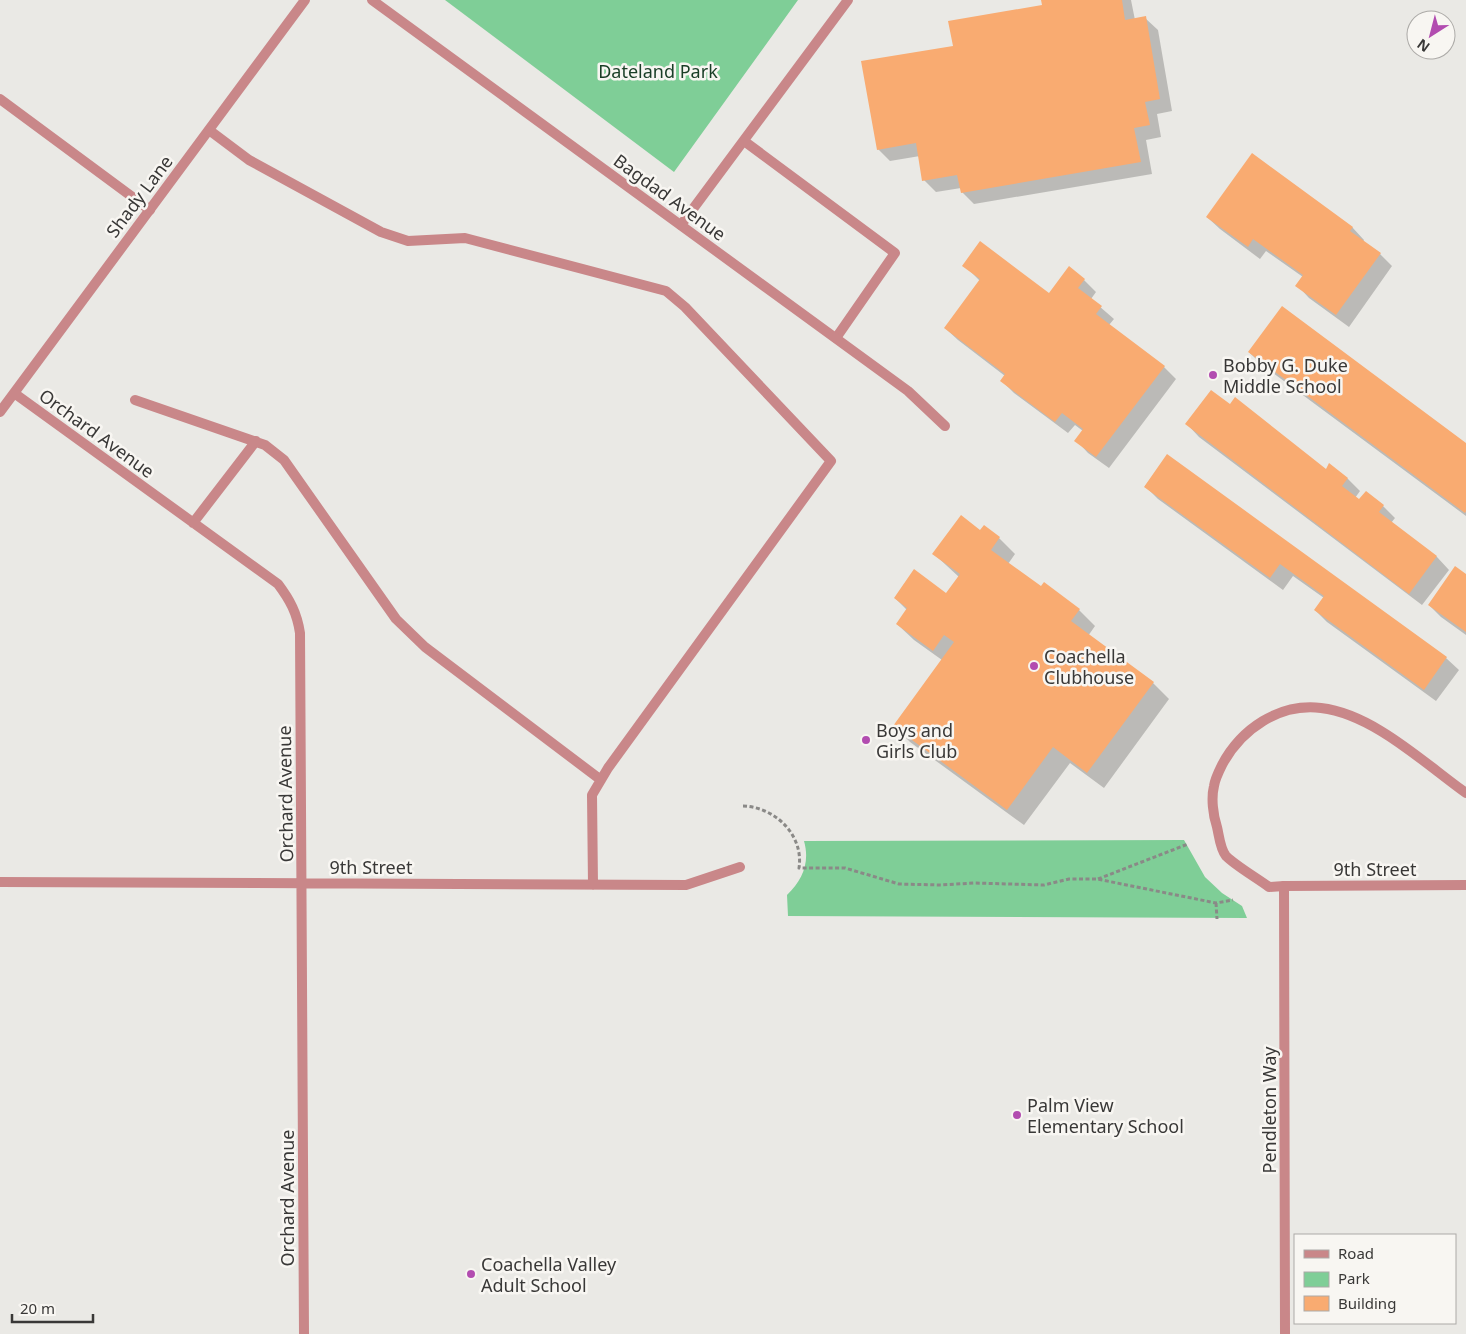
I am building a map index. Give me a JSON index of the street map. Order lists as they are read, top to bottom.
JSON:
{
  "streets": {
    "street": [
      "Shady Lane",
      "Bagdad Avenue",
      "Orchard Avenue",
      "9th Street",
      "Pendleton Way"
    ]
  },
  "crossings": [
    ["Shady Lane", "Orchard Avenue"],
    ["Orchard Avenue", "9th Street"],
    ["9th Street", "Pendleton Way"]
  ],
  "parks": ["Dateland Park"],
  "places": [
    "Bobby G. Duke Middle School",
    "Coachella Clubhouse",
    "Boys and Girls Club",
    "Palm View Elementary School",
    "Coachella Valley Adult School"
  ],
  "legend": ["Road", "Park", "Building"],
  "scale_bar": "20 m",
  "north": "bottom left"
}
